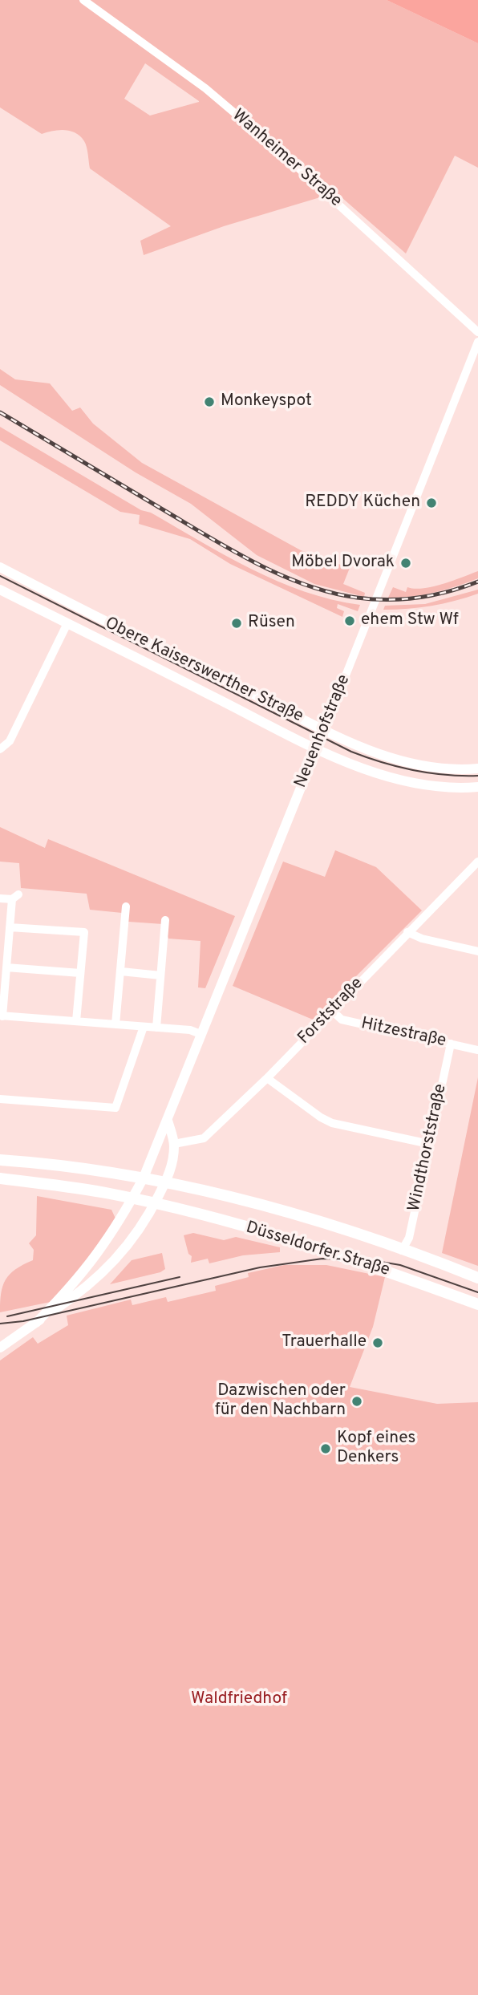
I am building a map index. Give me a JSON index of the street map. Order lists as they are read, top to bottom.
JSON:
{
  "streets": {
    "main road": ["Düsseldorfer Straße"],
    "street": [
      "Wanheimer Straße",
      "Obere Kaiserswerther Straße",
      "Neuenhofstraße",
      "Forststraße",
      "Hitzestraße",
      "Windthorststraße"
    ]
  },
  "crossings": [
    ["Obere Kaiserswerther Straße", "Neuenhofstraße"],
    ["Neuenhofstraße", "Düsseldorfer Straße"],
    ["Forststraße", "Hitzestraße"],
    ["Hitzestraße", "Windthorststraße"],
    ["Windthorststraße", "Düsseldorfer Straße"]
  ],
  "parks": ["Waldfriedhof"],
  "places": [
    "Monkeyspot",
    "REDDY Küchen",
    "Möbel Dvorak",
    "ehem Stw Wf",
    "Rüsen",
    "Trauerhalle",
    "Dazwischen oder für den Nachbarn",
    "Kopf eines Denkers"
  ]
}
